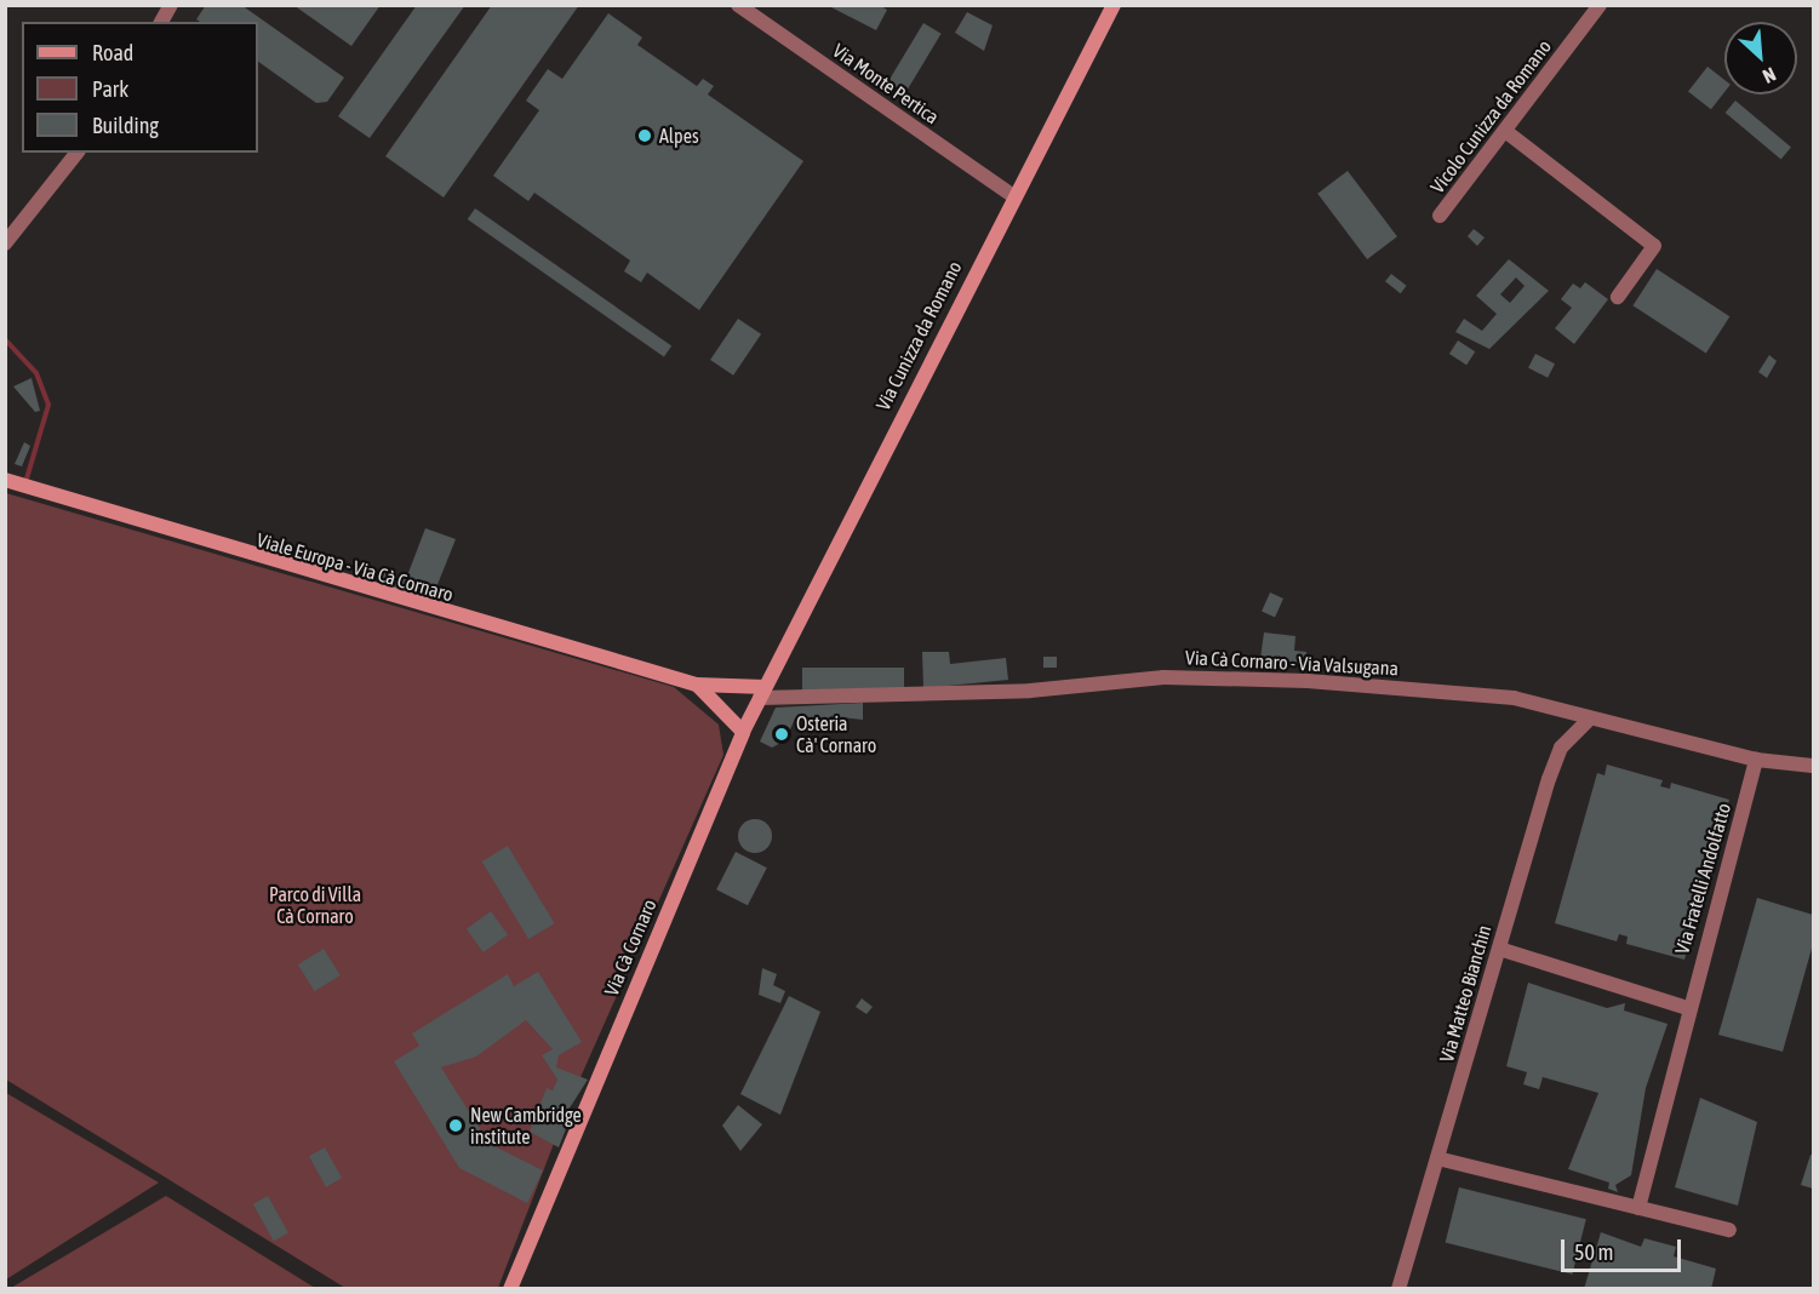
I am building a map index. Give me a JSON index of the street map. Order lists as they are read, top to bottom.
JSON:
{
  "streets": {
    "main road": ["Via Cunizza da Romano", "Viale Europa - Via Cà Cornaro", "Via Cà Cornaro"],
    "street": [
      "Via Monte Pertica",
      "Vicolo Cunizza da Romano",
      "Via Cà Cornaro - Via Valsugana",
      "Via Fratelli Andolfatto",
      "Via Matteo Bianchin"
    ]
  },
  "crossings": [
    ["Via Monte Pertica", "Via Cunizza da Romano"],
    ["Via Cunizza da Romano", "Via Cà Cornaro - Via Valsugana"],
    ["Via Cunizza da Romano", "Via Cà Cornaro"],
    ["Via Cà Cornaro - Via Valsugana", "Via Fratelli Andolfatto"],
    ["Via Cà Cornaro - Via Valsugana", "Via Cà Cornaro"],
    ["Via Cà Cornaro - Via Valsugana", "Via Matteo Bianchin"]
  ],
  "parks": ["Parco di Villa Cà Cornaro"],
  "places": ["Alpes", "Osteria Cà' Cornaro", "New Cambridge institute"],
  "legend": ["Road", "Park", "Building"],
  "scale_bar": "50 m",
  "north": "bottom right"
}
